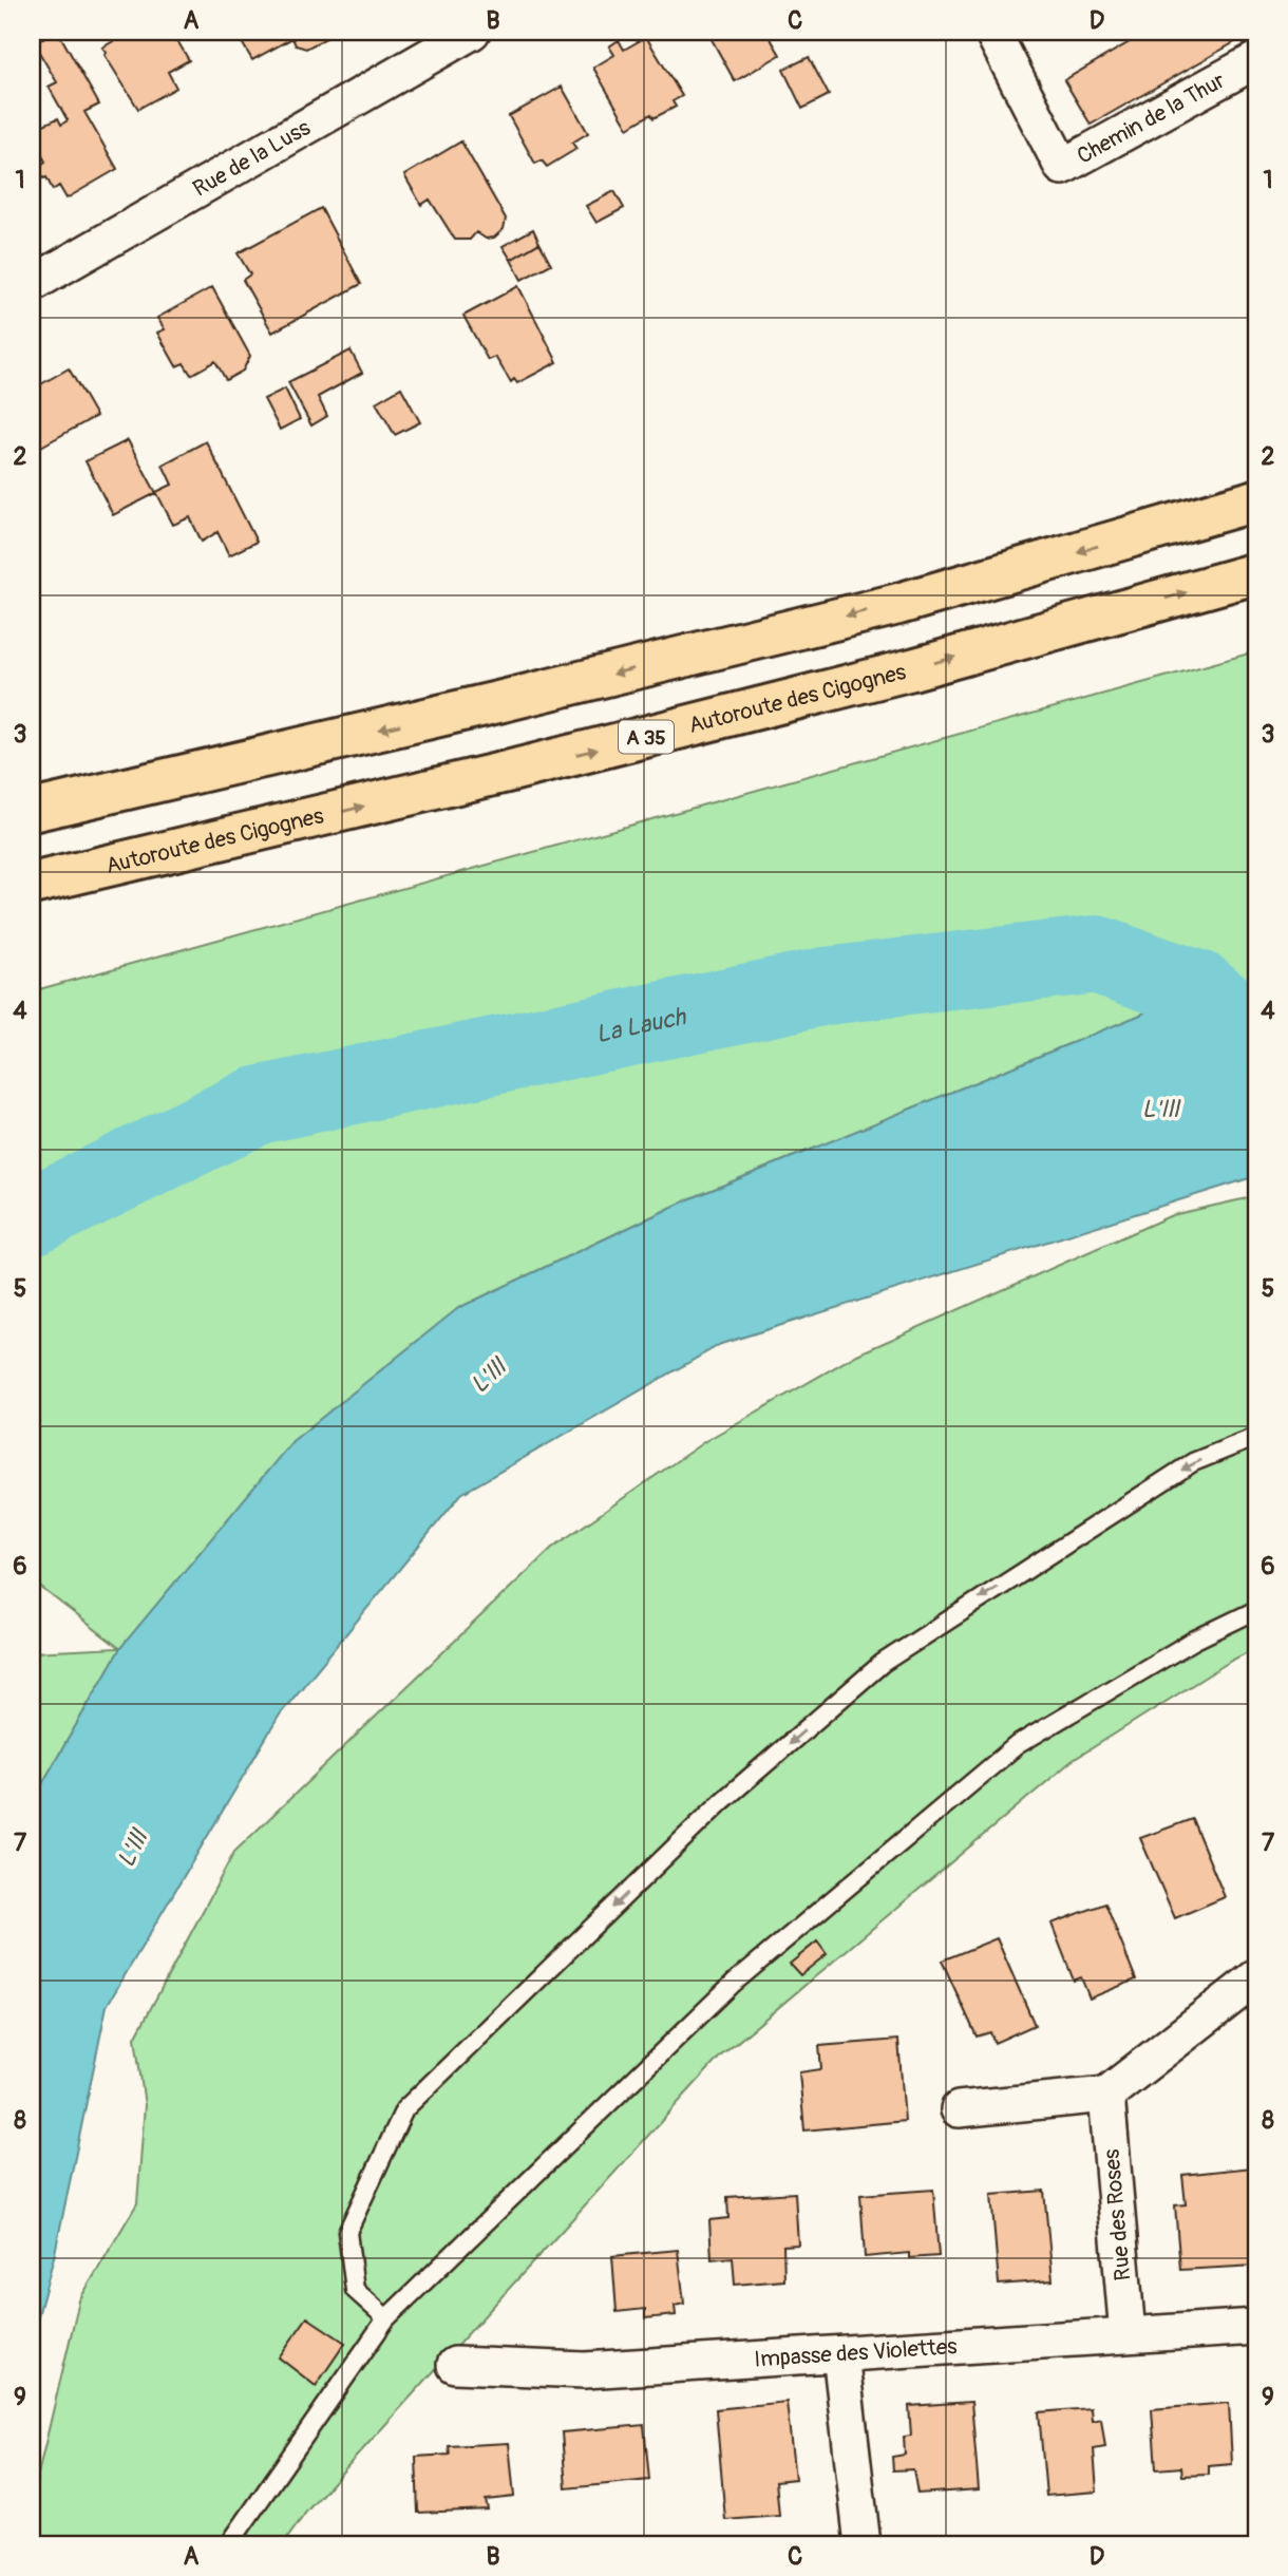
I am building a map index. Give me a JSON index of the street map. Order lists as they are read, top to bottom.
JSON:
{
  "streets": {
    "highway": ["Autoroute des Cigognes", "A 35"],
    "street": [
      "Chemin de la Thur",
      "Rue de la Luss",
      "Rue des Roses",
      "Impasse des Violettes"
    ]
  },
  "crossings": [
    ["Rue des Roses", "Impasse des Violettes"]
  ],
  "water": ["La Lauch", "L'Ill"],
  "grid": {
    "columns": [
      "A",
      "B",
      "C",
      "D"
    ],
    "rows": [
      "1",
      "2",
      "3",
      "4",
      "5",
      "6",
      "7",
      "8",
      "9"
    ]
  }
}
